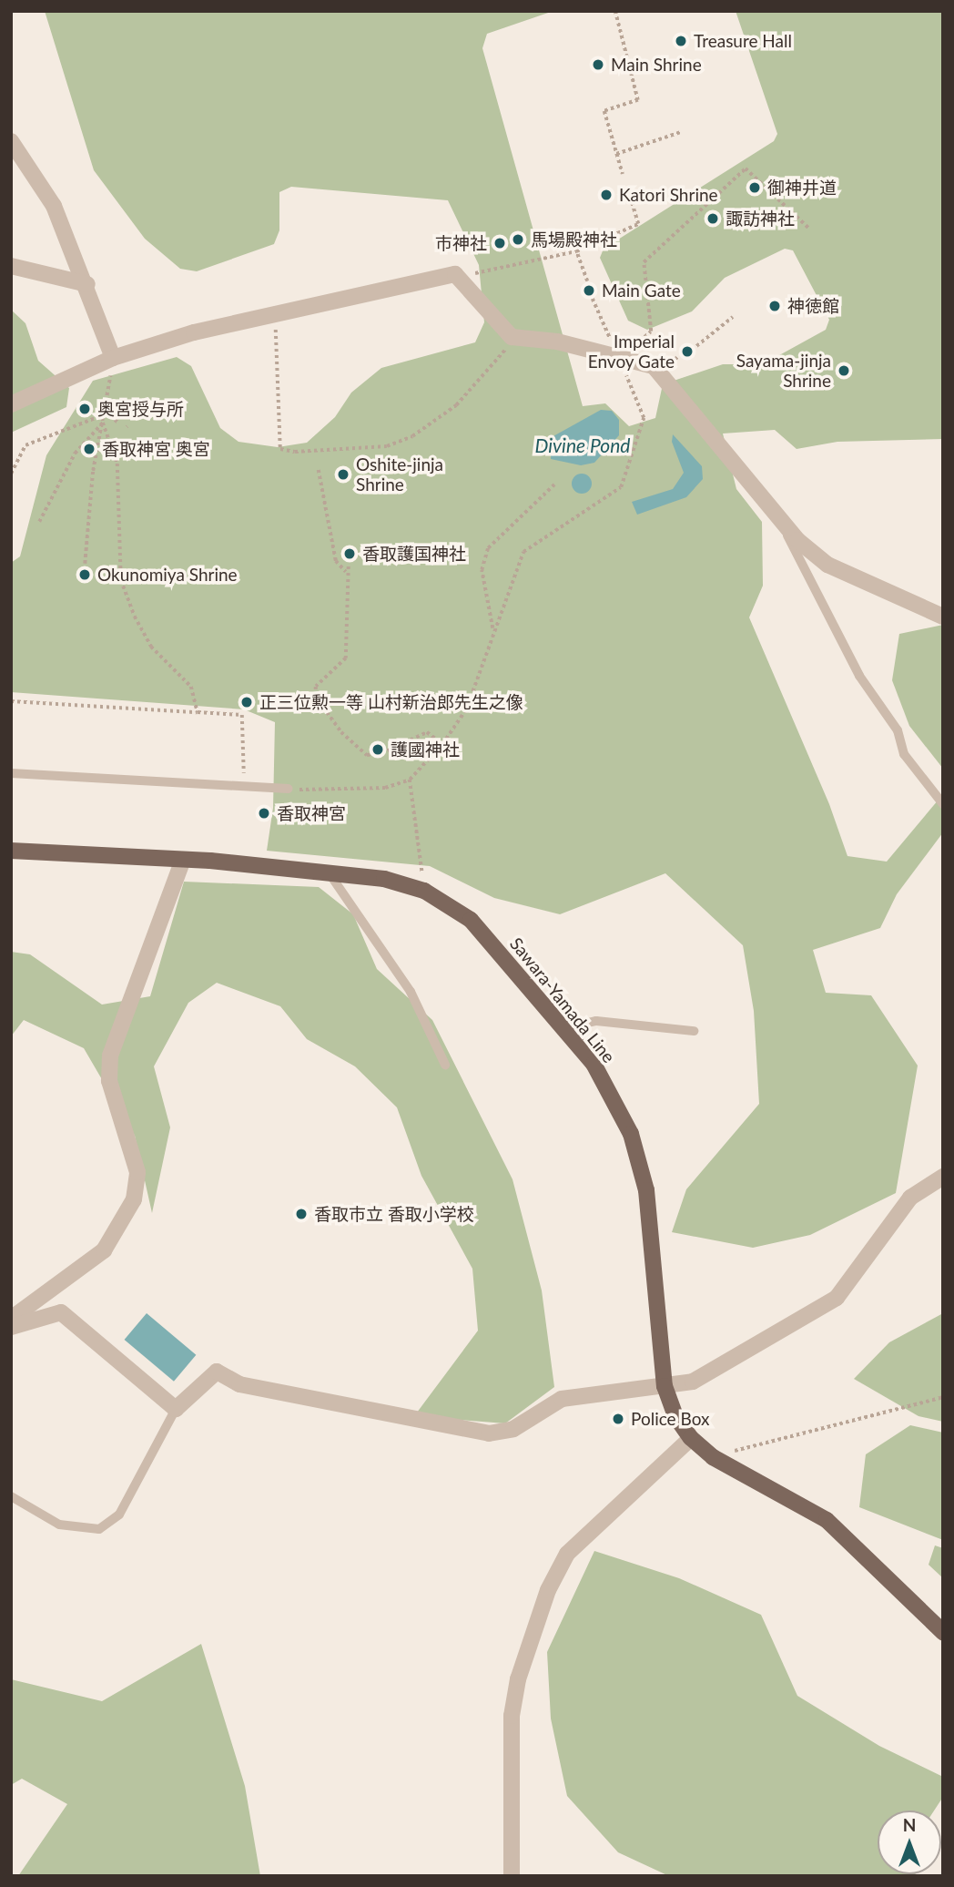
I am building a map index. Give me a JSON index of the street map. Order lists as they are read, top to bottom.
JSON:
{
  "streets": {
    "main road": ["Sawara-Yamada Line"]
  },
  "water": ["Divine Pond"],
  "places": [
    "Treasure Hall",
    "Main Shrine",
    "御神井道",
    "Katori Shrine",
    "諏訪神社",
    "馬場殿神社",
    "市神社",
    "Main Gate",
    "神徳館",
    "Imperial Envoy Gate",
    "Sayama-jinja Shrine",
    "奥宮授与所",
    "香取神宮 奥宮",
    "Oshite-jinja Shrine",
    "香取護国神社",
    "Okunomiya Shrine",
    "正三位勲一等 山村新治郎先生之像",
    "護國神社",
    "香取神宮",
    "香取市立 香取小学校",
    "Police Box"
  ],
  "north": "top"
}
